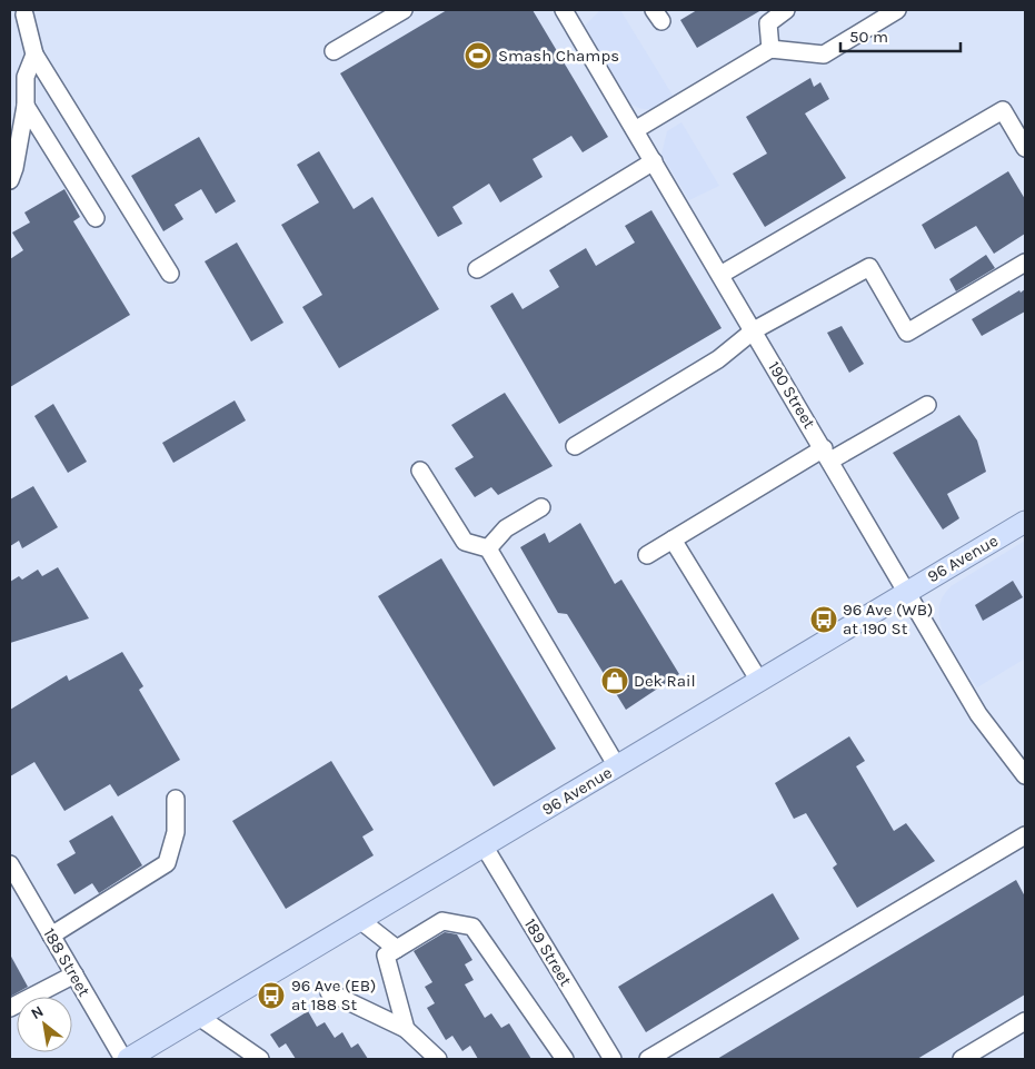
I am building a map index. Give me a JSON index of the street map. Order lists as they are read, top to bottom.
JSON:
{
  "streets": {
    "main road": ["96 Avenue"],
    "street": ["190 Street", "189 Street", "188 Street"]
  },
  "crossings": [
    ["190 Street", "96 Avenue"],
    ["96 Avenue", "189 Street"]
  ],
  "places": {
    "sports": ["Smash Champs"],
    "bus stop": ["96 Ave (WB) at 190 St", "96 Ave (EB) at 188 St"],
    "shop": ["Dek Rail"]
  },
  "scale_bar": "50 m",
  "north": "top left"
}
